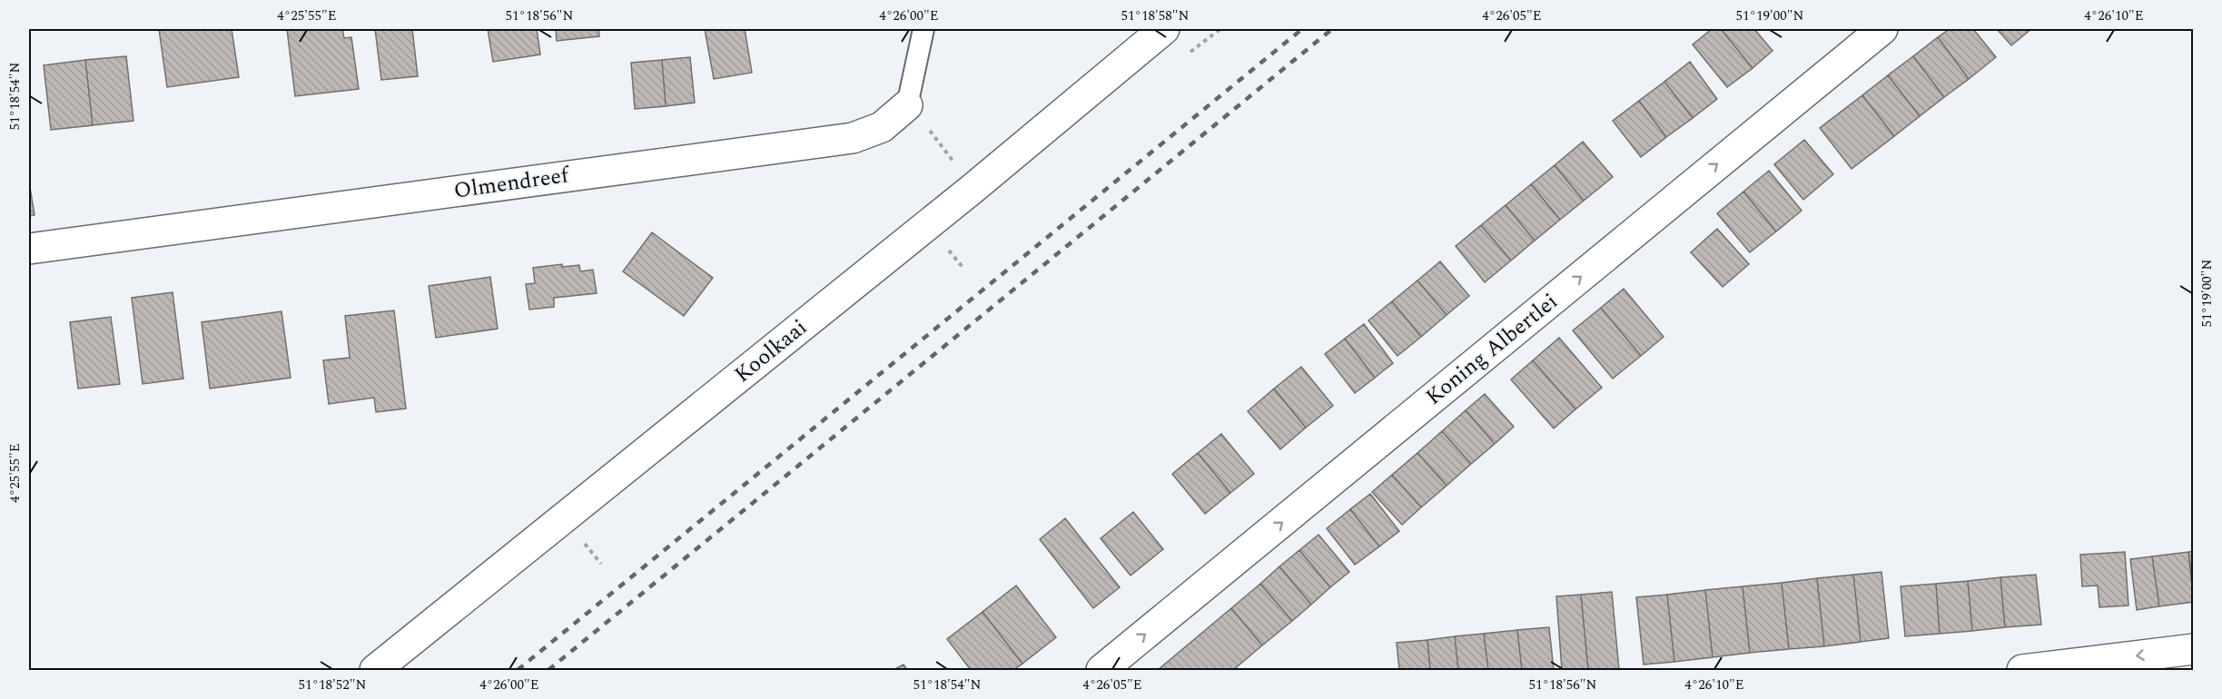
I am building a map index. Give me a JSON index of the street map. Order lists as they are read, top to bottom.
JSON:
{
  "streets": {
    "street": ["Olmendreef", "Koning Albertlei", "Koolkaai"]
  },
  "one_way": ["Koning Albertlei"],
  "coordinates": [
    "4°25'55\"E",
    "51°18'56\"N",
    "4°26'00\"E",
    "51°18'58\"N",
    "4°26'05\"E",
    "51°19'00\"N",
    "4°26'10\"E",
    "51°18'54\"N",
    "51°18'52\"N"
  ]
}
